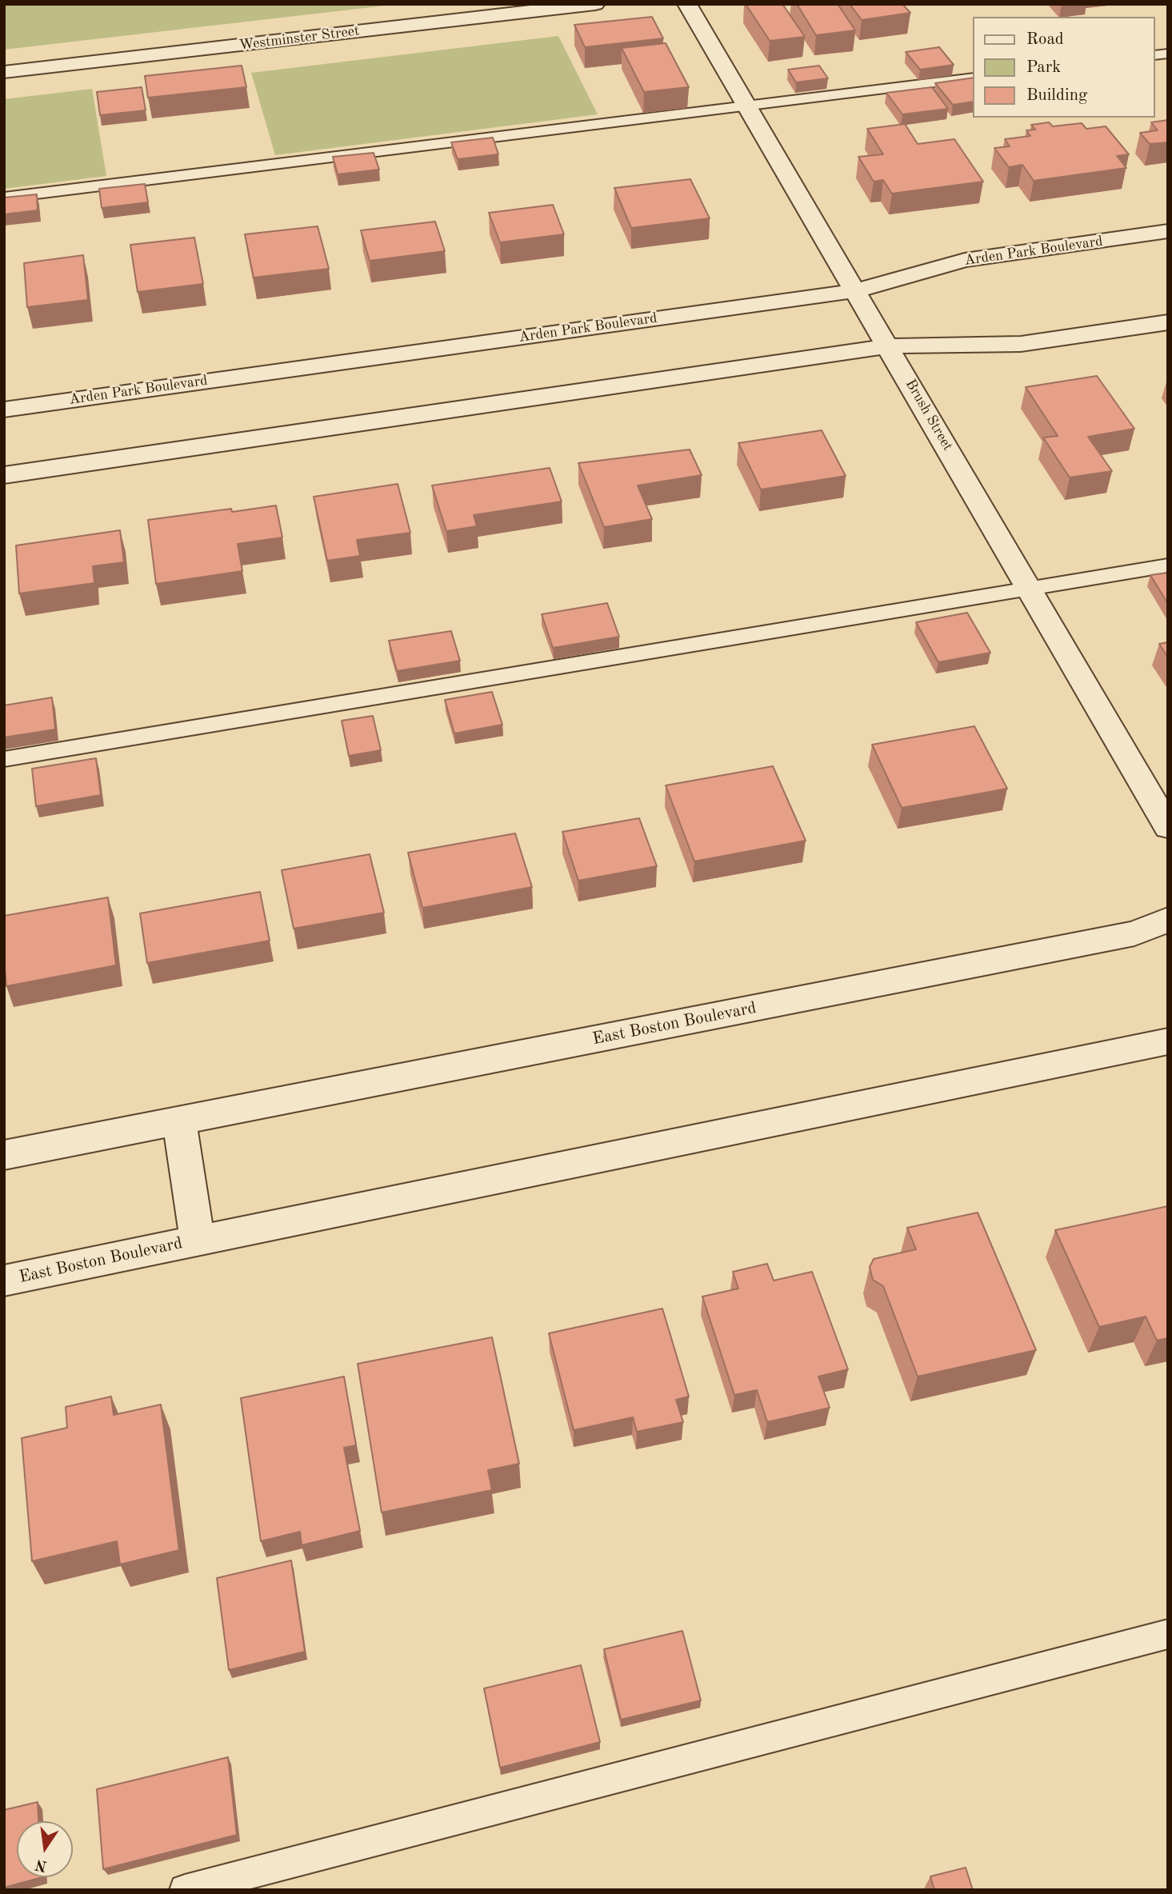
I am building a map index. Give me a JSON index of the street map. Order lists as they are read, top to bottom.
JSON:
{
  "streets": {
    "street": [
      "Westminster Street",
      "Arden Park Boulevard",
      "Brush Street",
      "East Boston Boulevard"
    ]
  },
  "crossings": [
    ["Arden Park Boulevard", "Brush Street"]
  ],
  "legend": ["Road", "Park", "Building"],
  "north": "bottom"
}
